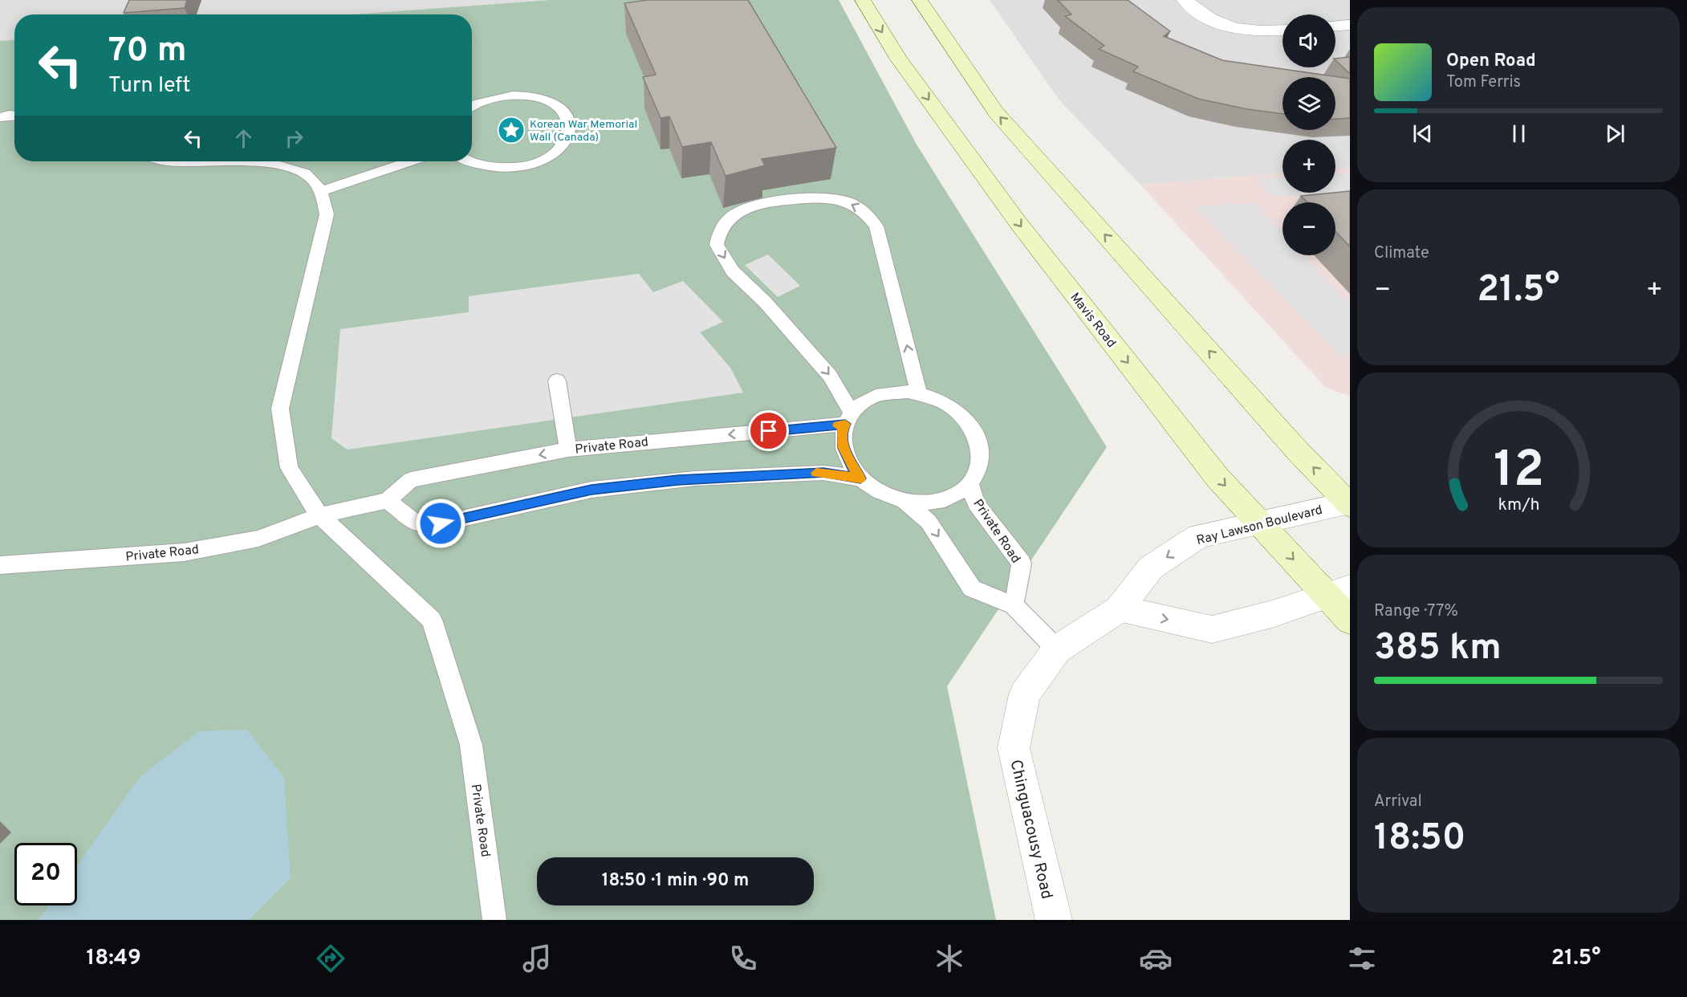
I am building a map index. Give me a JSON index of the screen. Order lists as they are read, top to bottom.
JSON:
{
  "streets": {
    "main road": ["Mavis Road"],
    "street": ["Ray Lawson Boulevard", "Chinguacousy Road"],
    "lane": ["Private Road"]
  },
  "crossings": [
    ["Mavis Road", "Ray Lawson Boulevard"],
    ["Ray Lawson Boulevard", "Chinguacousy Road"]
  ],
  "one_way": ["Ray Lawson Boulevard"],
  "places": {
    "place": ["Korean War Memorial Wall (Canada)"]
  },
  "page": {
    "map_buttons": ["+", "−"],
    "turn": ["70 m", "Turn left"],
    "song": ["Open Road", "Tom Ferris"],
    "tile": [
      "Climate",
      ["Range · 77%", "385 km"],
      ["Arrival", "18:50"]
    ],
    "heat": ["−", "21.5°", "+"],
    "limit": "20",
    "trip": "18:50 · 1 min · 90 m",
    "tabs": ["18:49", "21.5°"],
    "gauge": ["12", "km/h"]
  }
}
